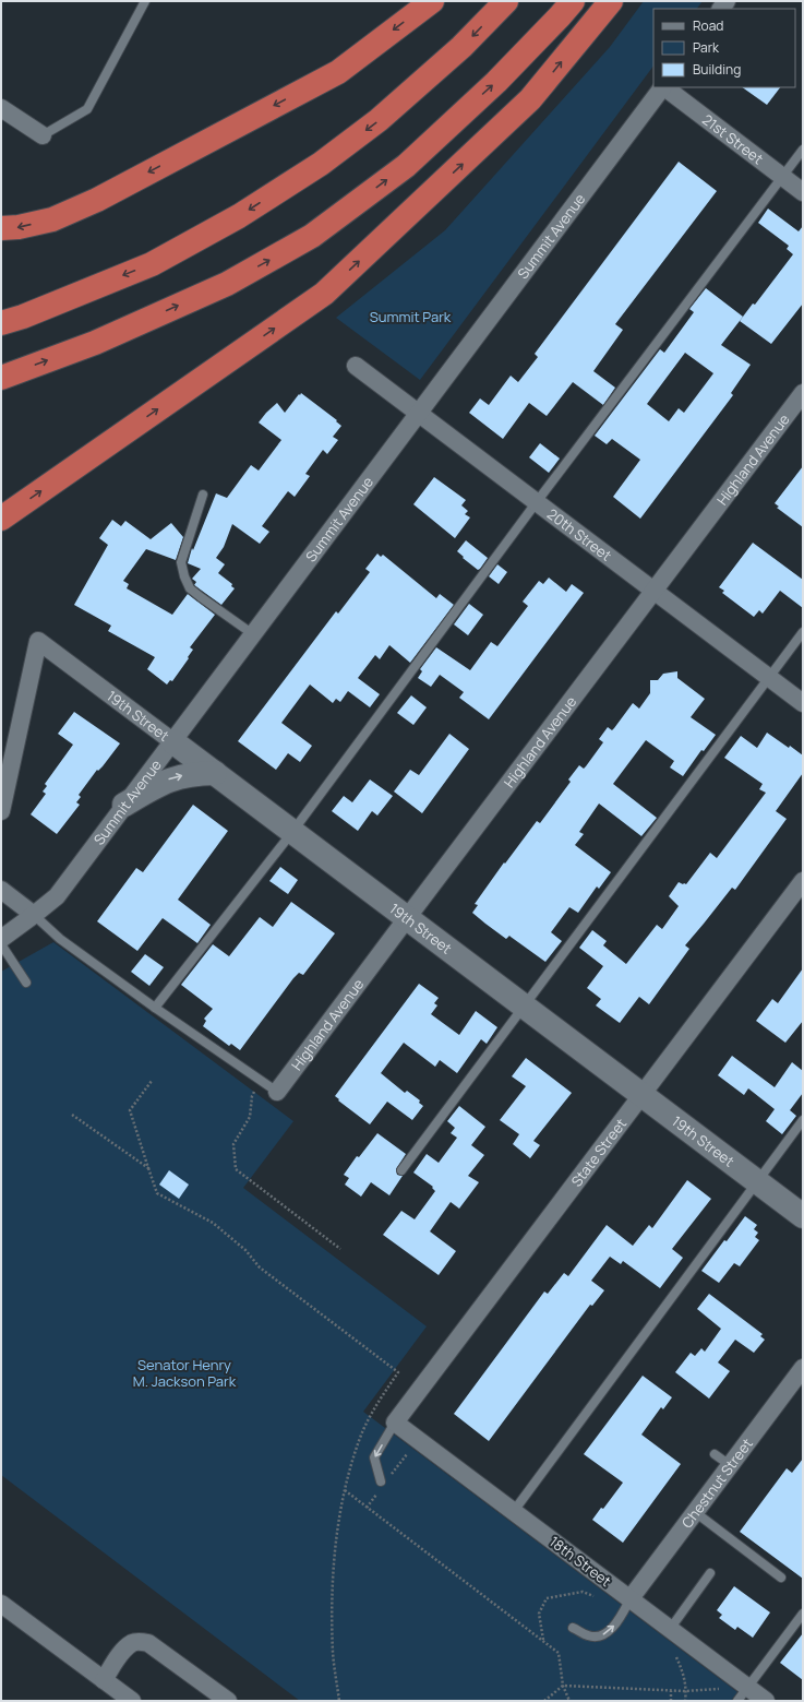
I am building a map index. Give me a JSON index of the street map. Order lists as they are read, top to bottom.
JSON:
{
  "streets": {
    "street": [
      "21st Street",
      "Summit Avenue",
      "Highland Avenue",
      "20th Street",
      "19th Street",
      "State Street",
      "Chestnut Street",
      "18th Street"
    ]
  },
  "crossings": [
    ["Summit Avenue", "20th Street"],
    ["Summit Avenue", "19th Street"],
    ["Highland Avenue", "20th Street"],
    ["Highland Avenue", "19th Street"],
    ["19th Street", "State Street"],
    ["State Street", "18th Street"],
    ["Chestnut Street", "18th Street"]
  ],
  "parks": ["Summit Park", "Senator Henry M. Jackson Park"],
  "legend": ["Road", "Park", "Building"]
}
